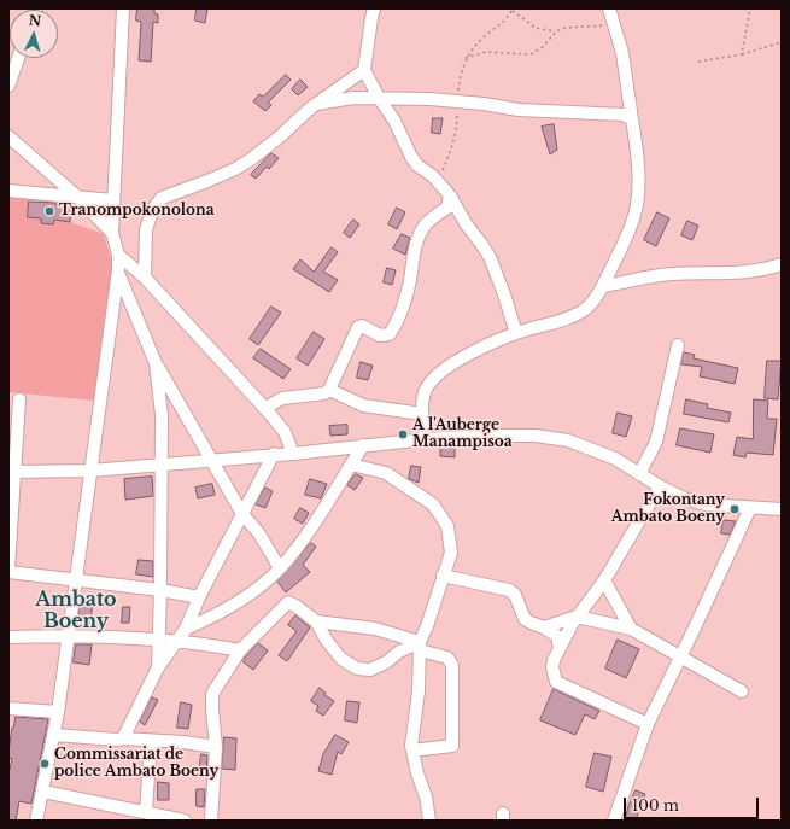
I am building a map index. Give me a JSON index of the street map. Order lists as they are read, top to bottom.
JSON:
{
  "districts": ["Ambato Boeny"],
  "places": [
    "Tranompokonolona",
    "A l'Auberge Manampisoa",
    "Fokontany Ambato Boeny",
    "Commissariat de police Ambato Boeny"
  ],
  "scale_bar": "100 m",
  "north": "top"
}
